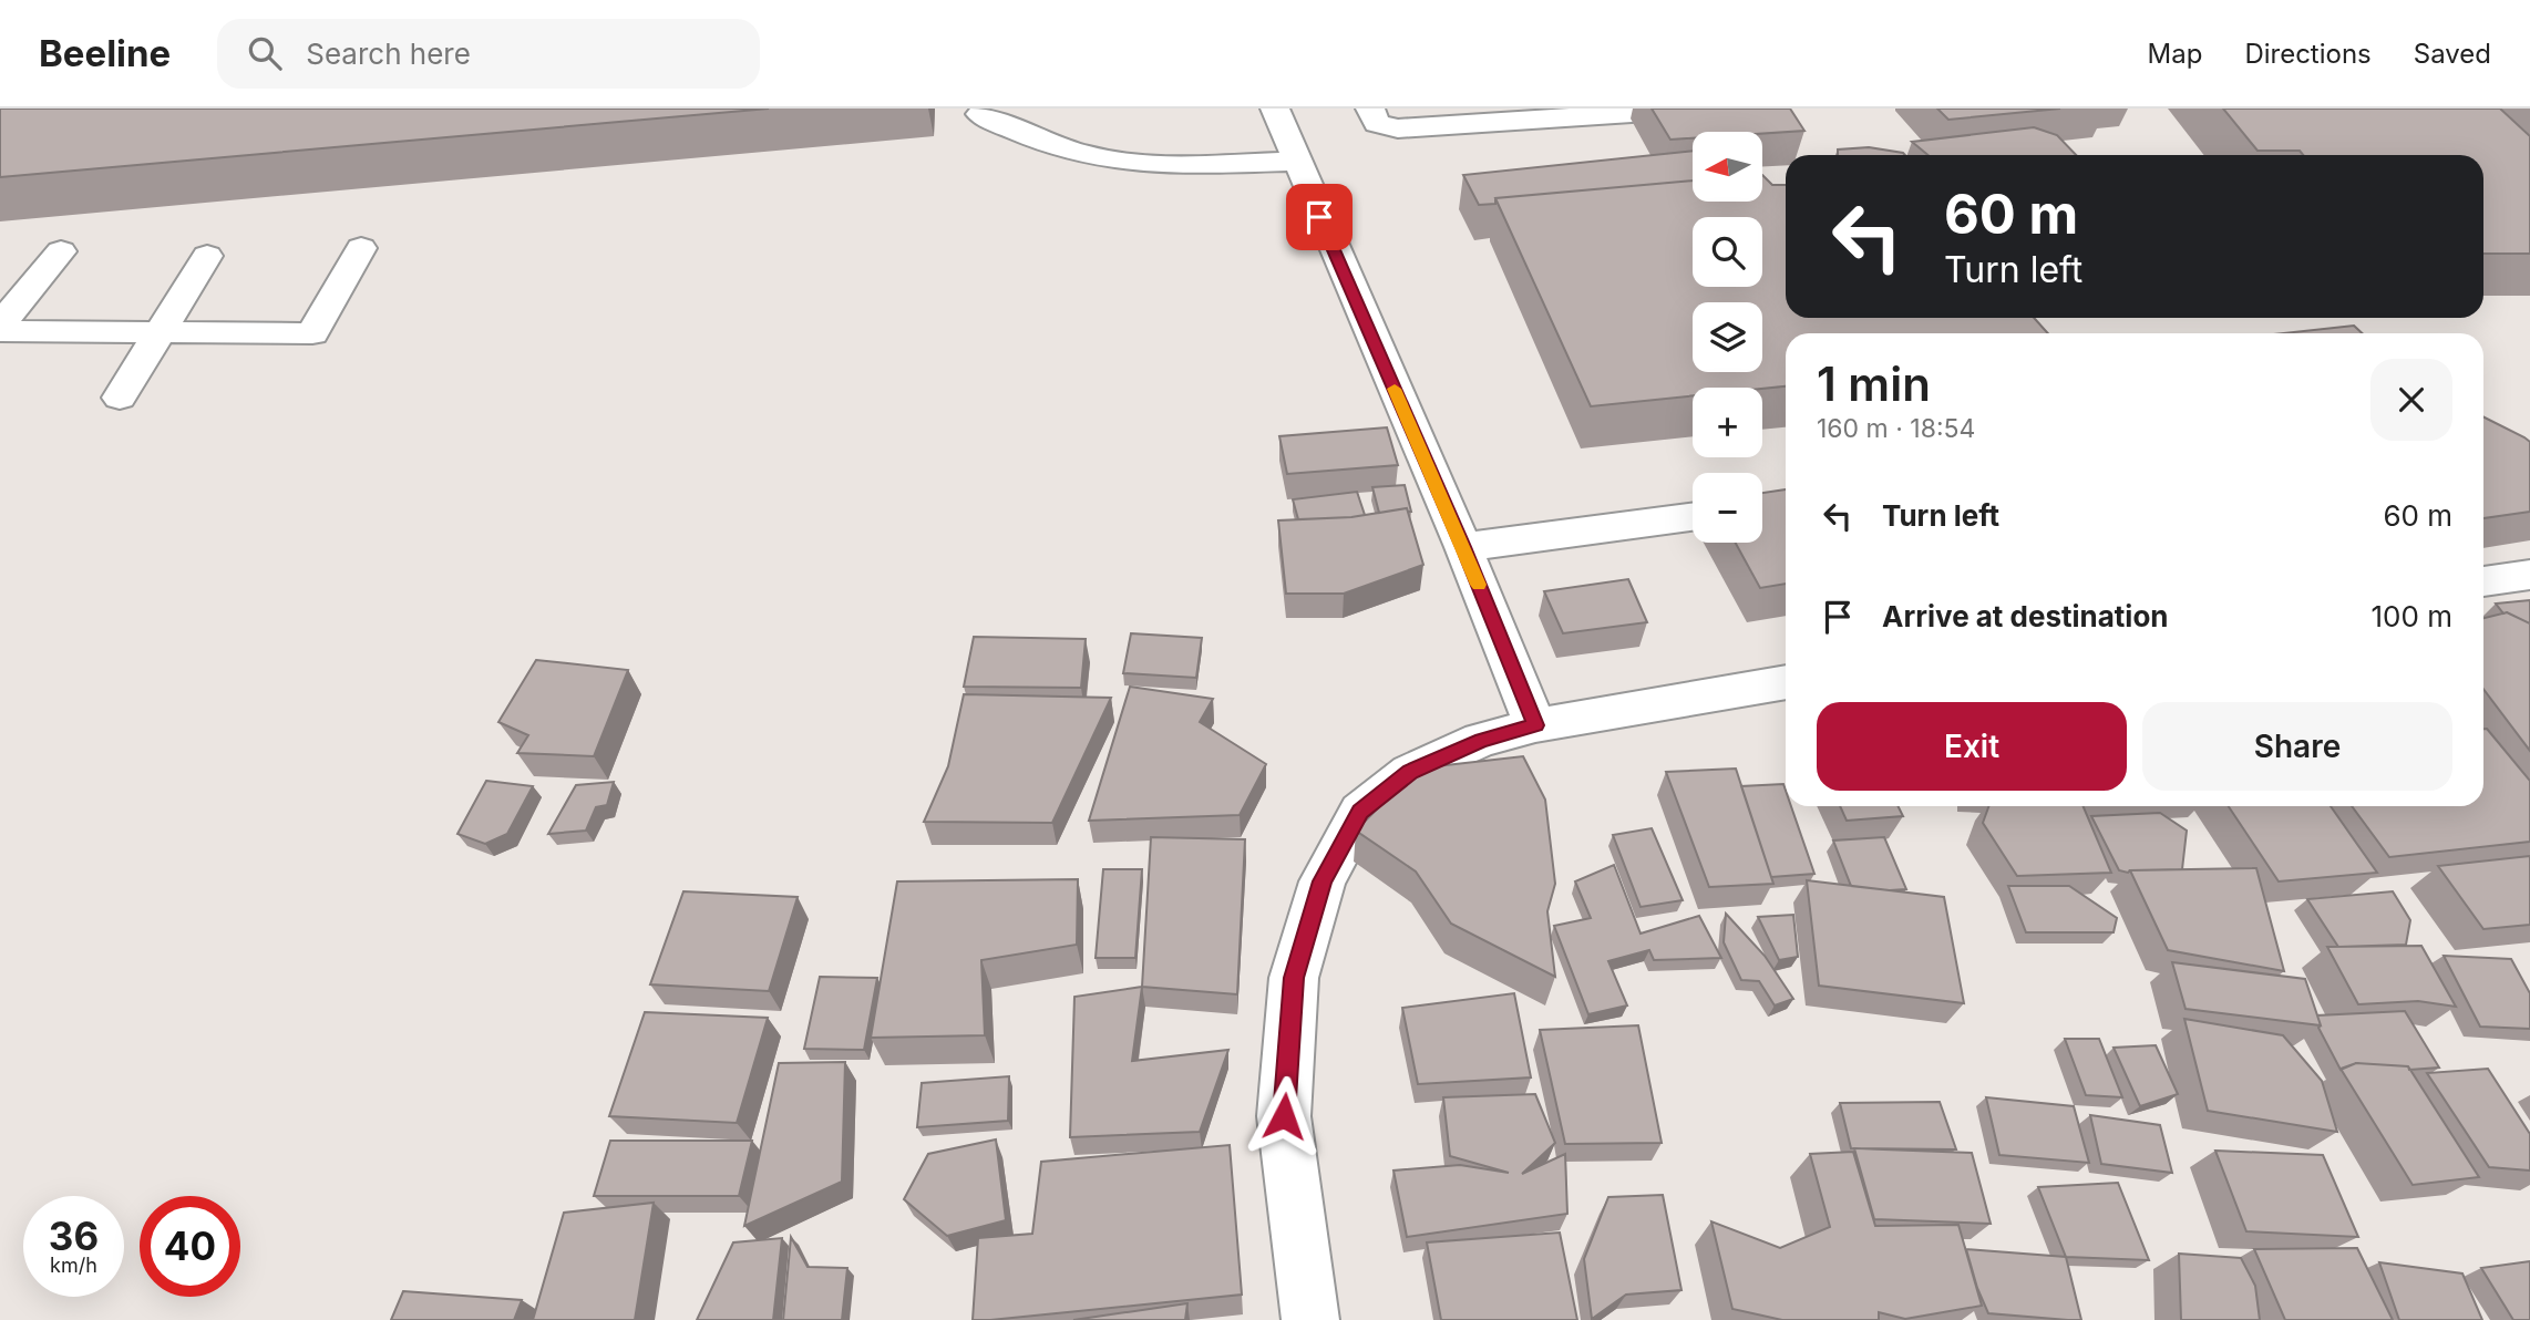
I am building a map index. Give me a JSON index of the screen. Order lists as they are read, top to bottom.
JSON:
{
  "north": "left",
  "page": {
    "header": "Beeline",
    "search": "Search here",
    "nav": ["Map", "Directions", "Saved"],
    "map_buttons": ["+", "−"],
    "turn": ["60 m", "Turn left"],
    "heading": ["1 min", "160 m · 18:54"],
    "list": [
      {
        "name": "Turn left",
        "value": "60 m"
      },
      {
        "name": "Arrive at destination",
        "value": "100 m"
      }
    ],
    "buttons": ["Exit", "Share"],
    "speed": "36 km/h",
    "limit": "40"
  }
}
